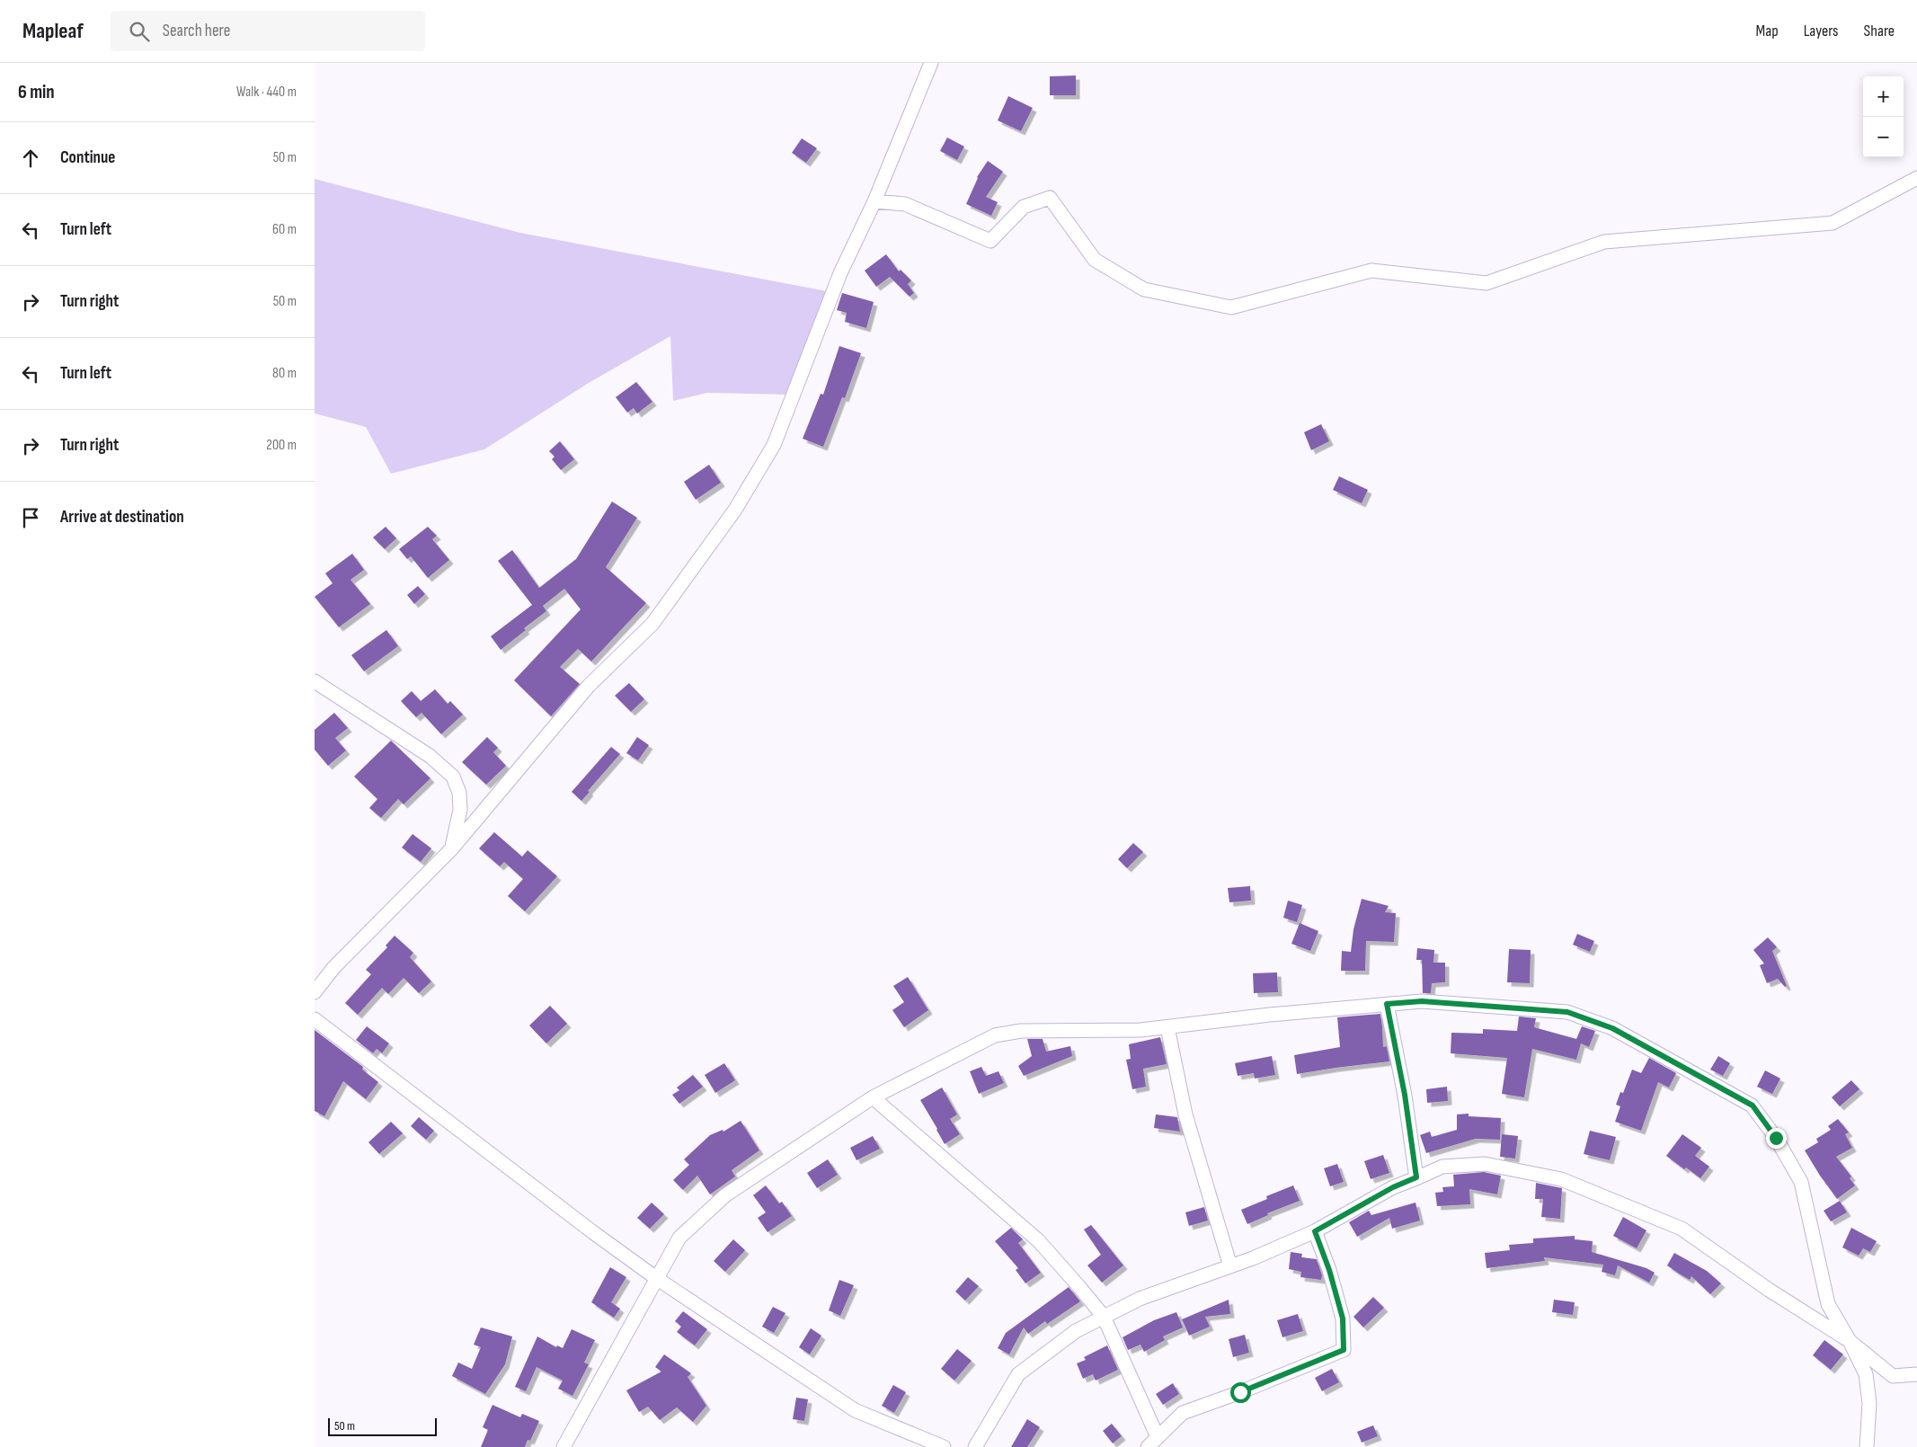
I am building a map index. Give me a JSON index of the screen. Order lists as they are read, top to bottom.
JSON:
{
  "scale_bar": "50 m",
  "page": {
    "header": "Mapleaf",
    "search": "Search here",
    "nav": ["Map", "Layers", "Share"],
    "heading": ["6 min", "Walk · 440 m"],
    "map_buttons": ["+", "−"],
    "list": [
      ["Continue", "50 m"],
      ["Turn left", "60 m"],
      ["Turn right", "50 m"],
      ["Turn left", "80 m"],
      ["Turn right", "200 m"],
      "Arrive at destination"
    ],
    "scale": "50 m"
  }
}
